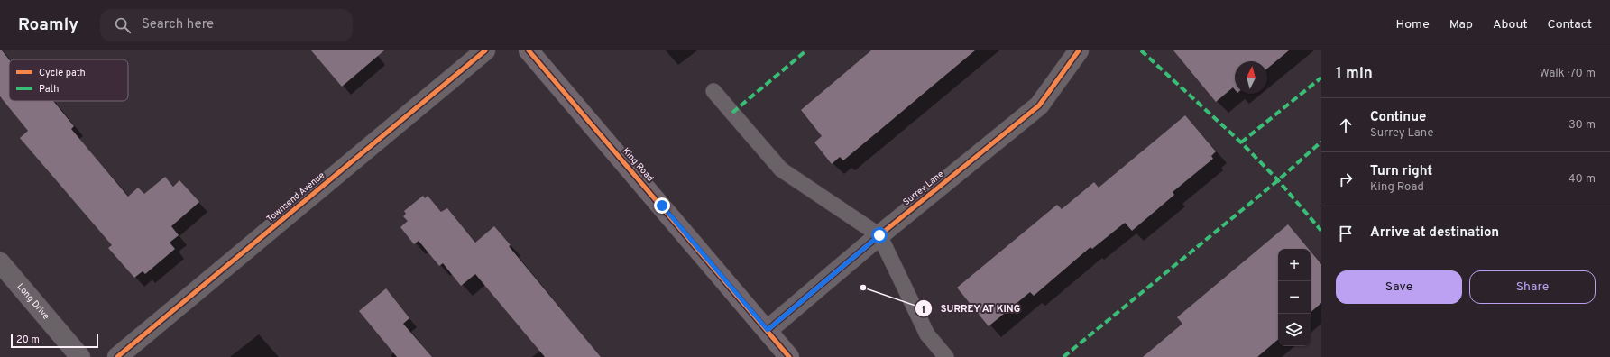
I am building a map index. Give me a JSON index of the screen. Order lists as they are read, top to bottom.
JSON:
{
  "streets": {
    "main road": ["King Road"],
    "street": ["Surrey Lane", "Townsend Avenue", "Long Drive"]
  },
  "crossings": [
    ["King Road", "Surrey Lane"]
  ],
  "places": ["SURREY AT KING"],
  "legend": ["Cycle path", "Path"],
  "scale_bar": "20 m",
  "north": "top",
  "page": {
    "header": "Roamly",
    "search": "Search here",
    "nav": [
      "Home",
      "Map",
      "About",
      "Contact"
    ],
    "heading": ["1 min", "Walk · 70 m"],
    "list": [
      ["Continue", "Surrey Lane", "30 m"],
      ["Turn right", "King Road", "40 m"],
      "Arrive at destination"
    ],
    "map_buttons": ["+", "−"],
    "buttons": ["Save", "Share"],
    "scale": "20 m"
  }
}
